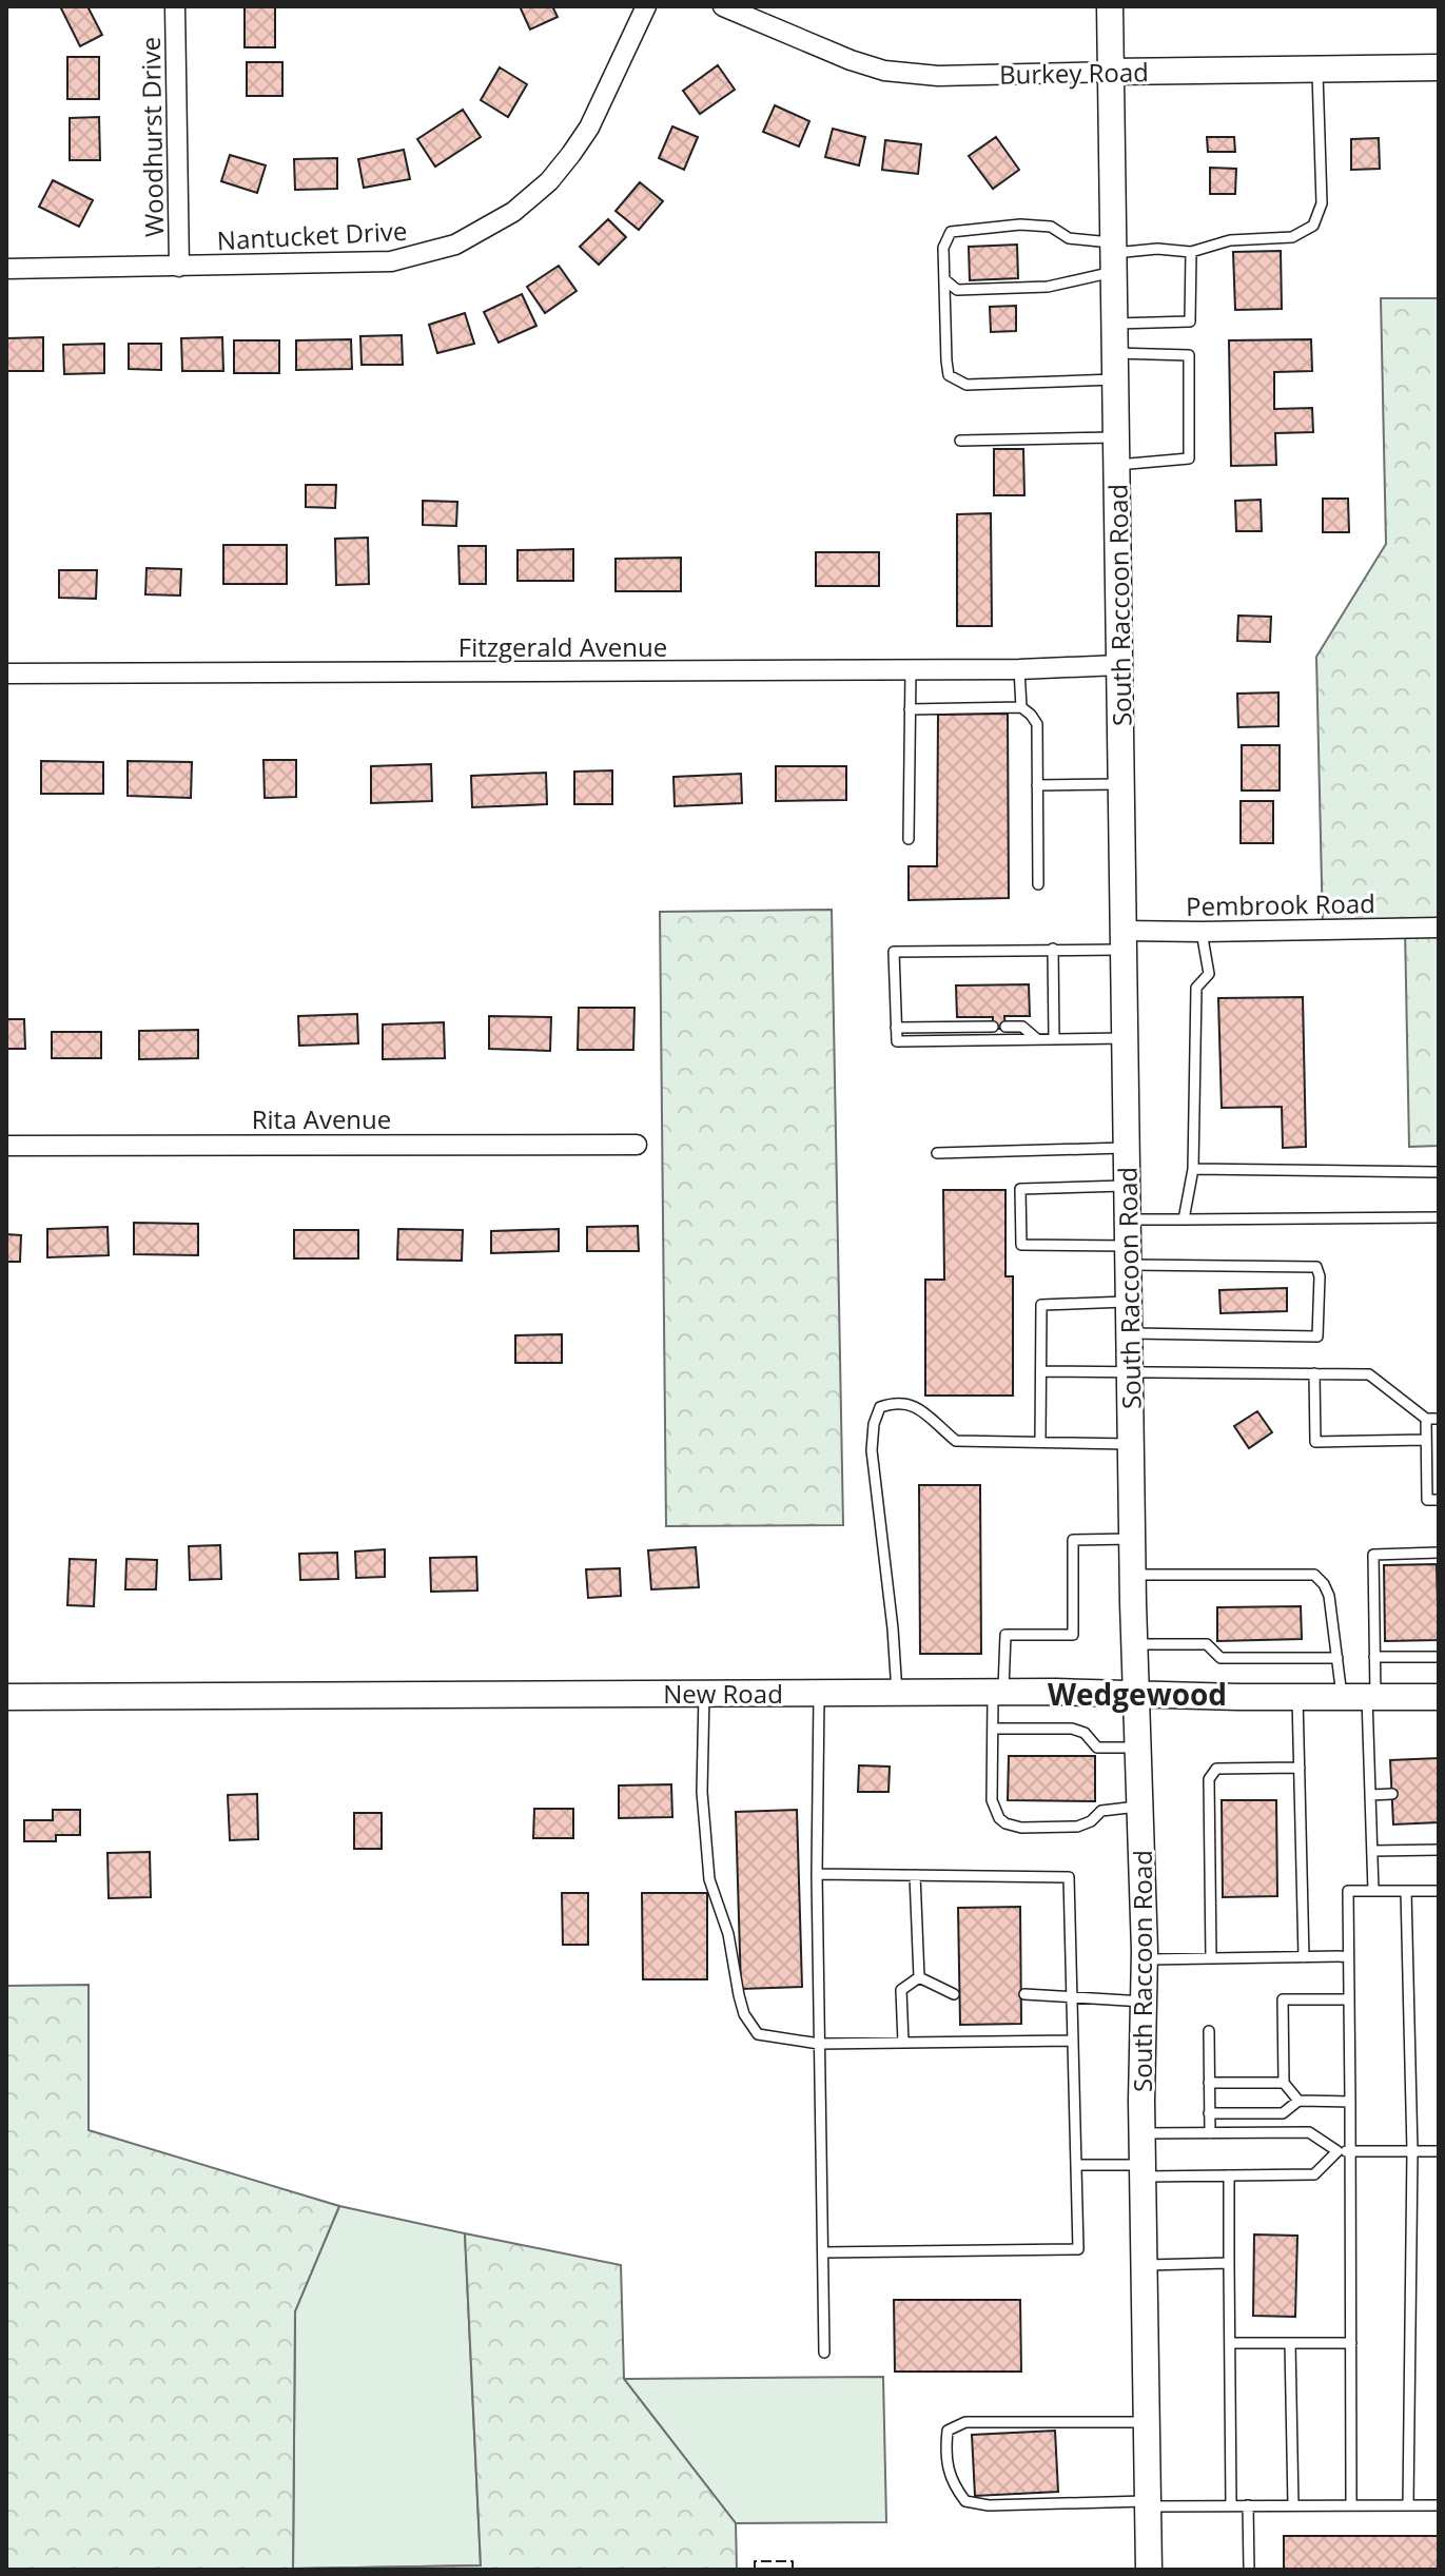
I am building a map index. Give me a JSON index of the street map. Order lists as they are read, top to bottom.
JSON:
{
  "streets": {
    "street": [
      "Burkey Road",
      "Woodhurst Drive",
      "Nantucket Drive",
      "South Raccoon Road",
      "Fitzgerald Avenue",
      "Pembrook Road",
      "Rita Avenue",
      "New Road"
    ]
  },
  "crossings": [
    ["Burkey Road", "South Raccoon Road"],
    ["Woodhurst Drive", "Nantucket Drive"],
    ["South Raccoon Road", "Fitzgerald Avenue"],
    ["South Raccoon Road", "Pembrook Road"],
    ["South Raccoon Road", "New Road"]
  ],
  "districts": ["Wedgewood"]
}
